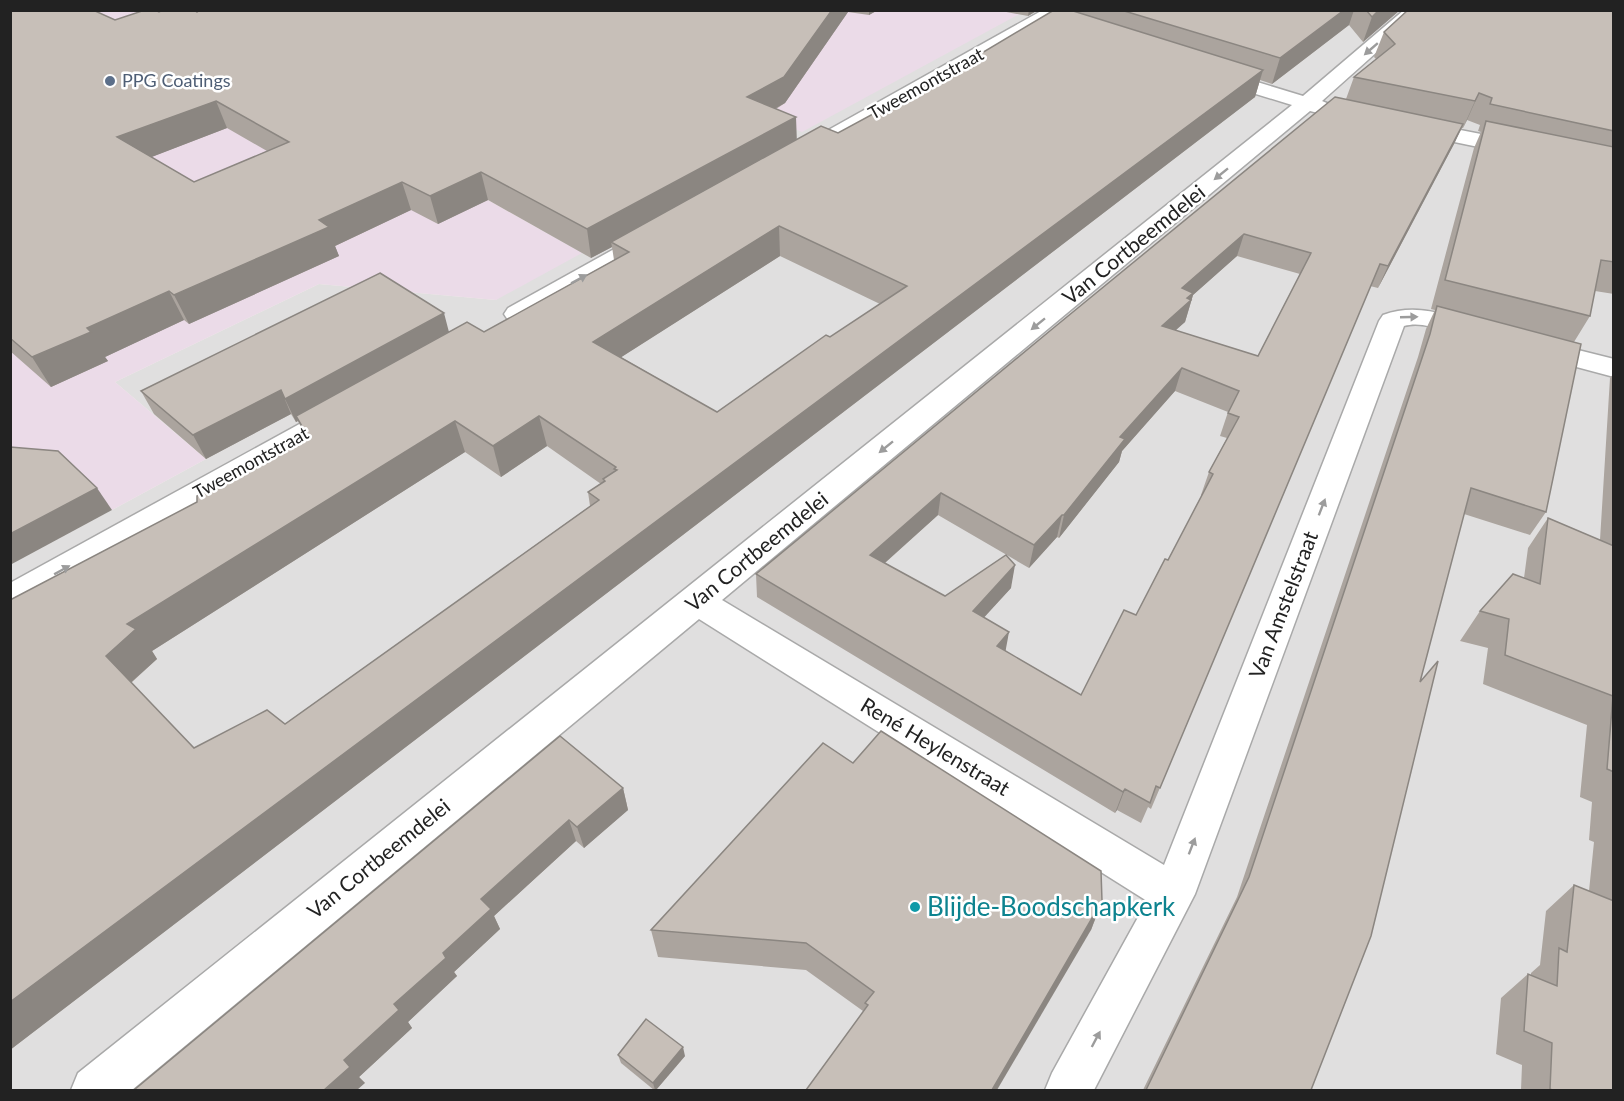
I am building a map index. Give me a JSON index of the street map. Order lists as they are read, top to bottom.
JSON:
{
  "streets": {
    "street": [
      "Tweemontstraat",
      "Van Cortbeemdelei",
      "Van Amstelstraat",
      "René Heylenstraat"
    ]
  },
  "crossings": [
    ["Van Cortbeemdelei", "René Heylenstraat"],
    ["Van Amstelstraat", "René Heylenstraat"]
  ],
  "one_way": ["Tweemontstraat", "Van Cortbeemdelei", "Van Amstelstraat"],
  "places": ["PPG Coatings", "Blijde-Boodschapkerk"]
}
